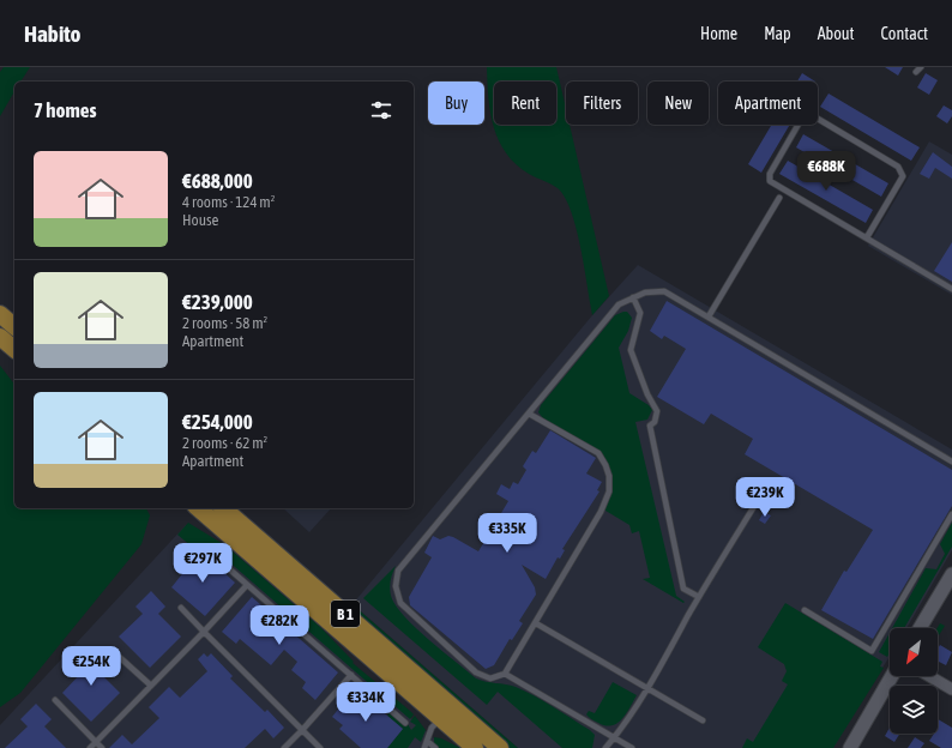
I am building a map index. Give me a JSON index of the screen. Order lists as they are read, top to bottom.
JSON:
{
  "streets": {
    "main road": ["B 1"]
  },
  "north": "bottom left",
  "page": {
    "header": "Habito",
    "nav": [
      "Home",
      "Map",
      "About",
      "Contact"
    ],
    "chip": [
      "Buy",
      "Rent",
      "Filters",
      "New",
      "Apartment"
    ],
    "heading": "7 homes",
    "list": [
      {
        "name": "€688,000",
        "note": "4 rooms · 124 m² · House"
      },
      {
        "name": "€239,000",
        "note": "2 rooms · 58 m² · Apartment"
      },
      {
        "name": "€254,000",
        "note": "2 rooms · 62 m² · Apartment"
      }
    ],
    "price": [
      "€688K",
      "€239K",
      "€335K",
      "€297K",
      "€282K",
      "€254K",
      "€334K"
    ]
  }
}
